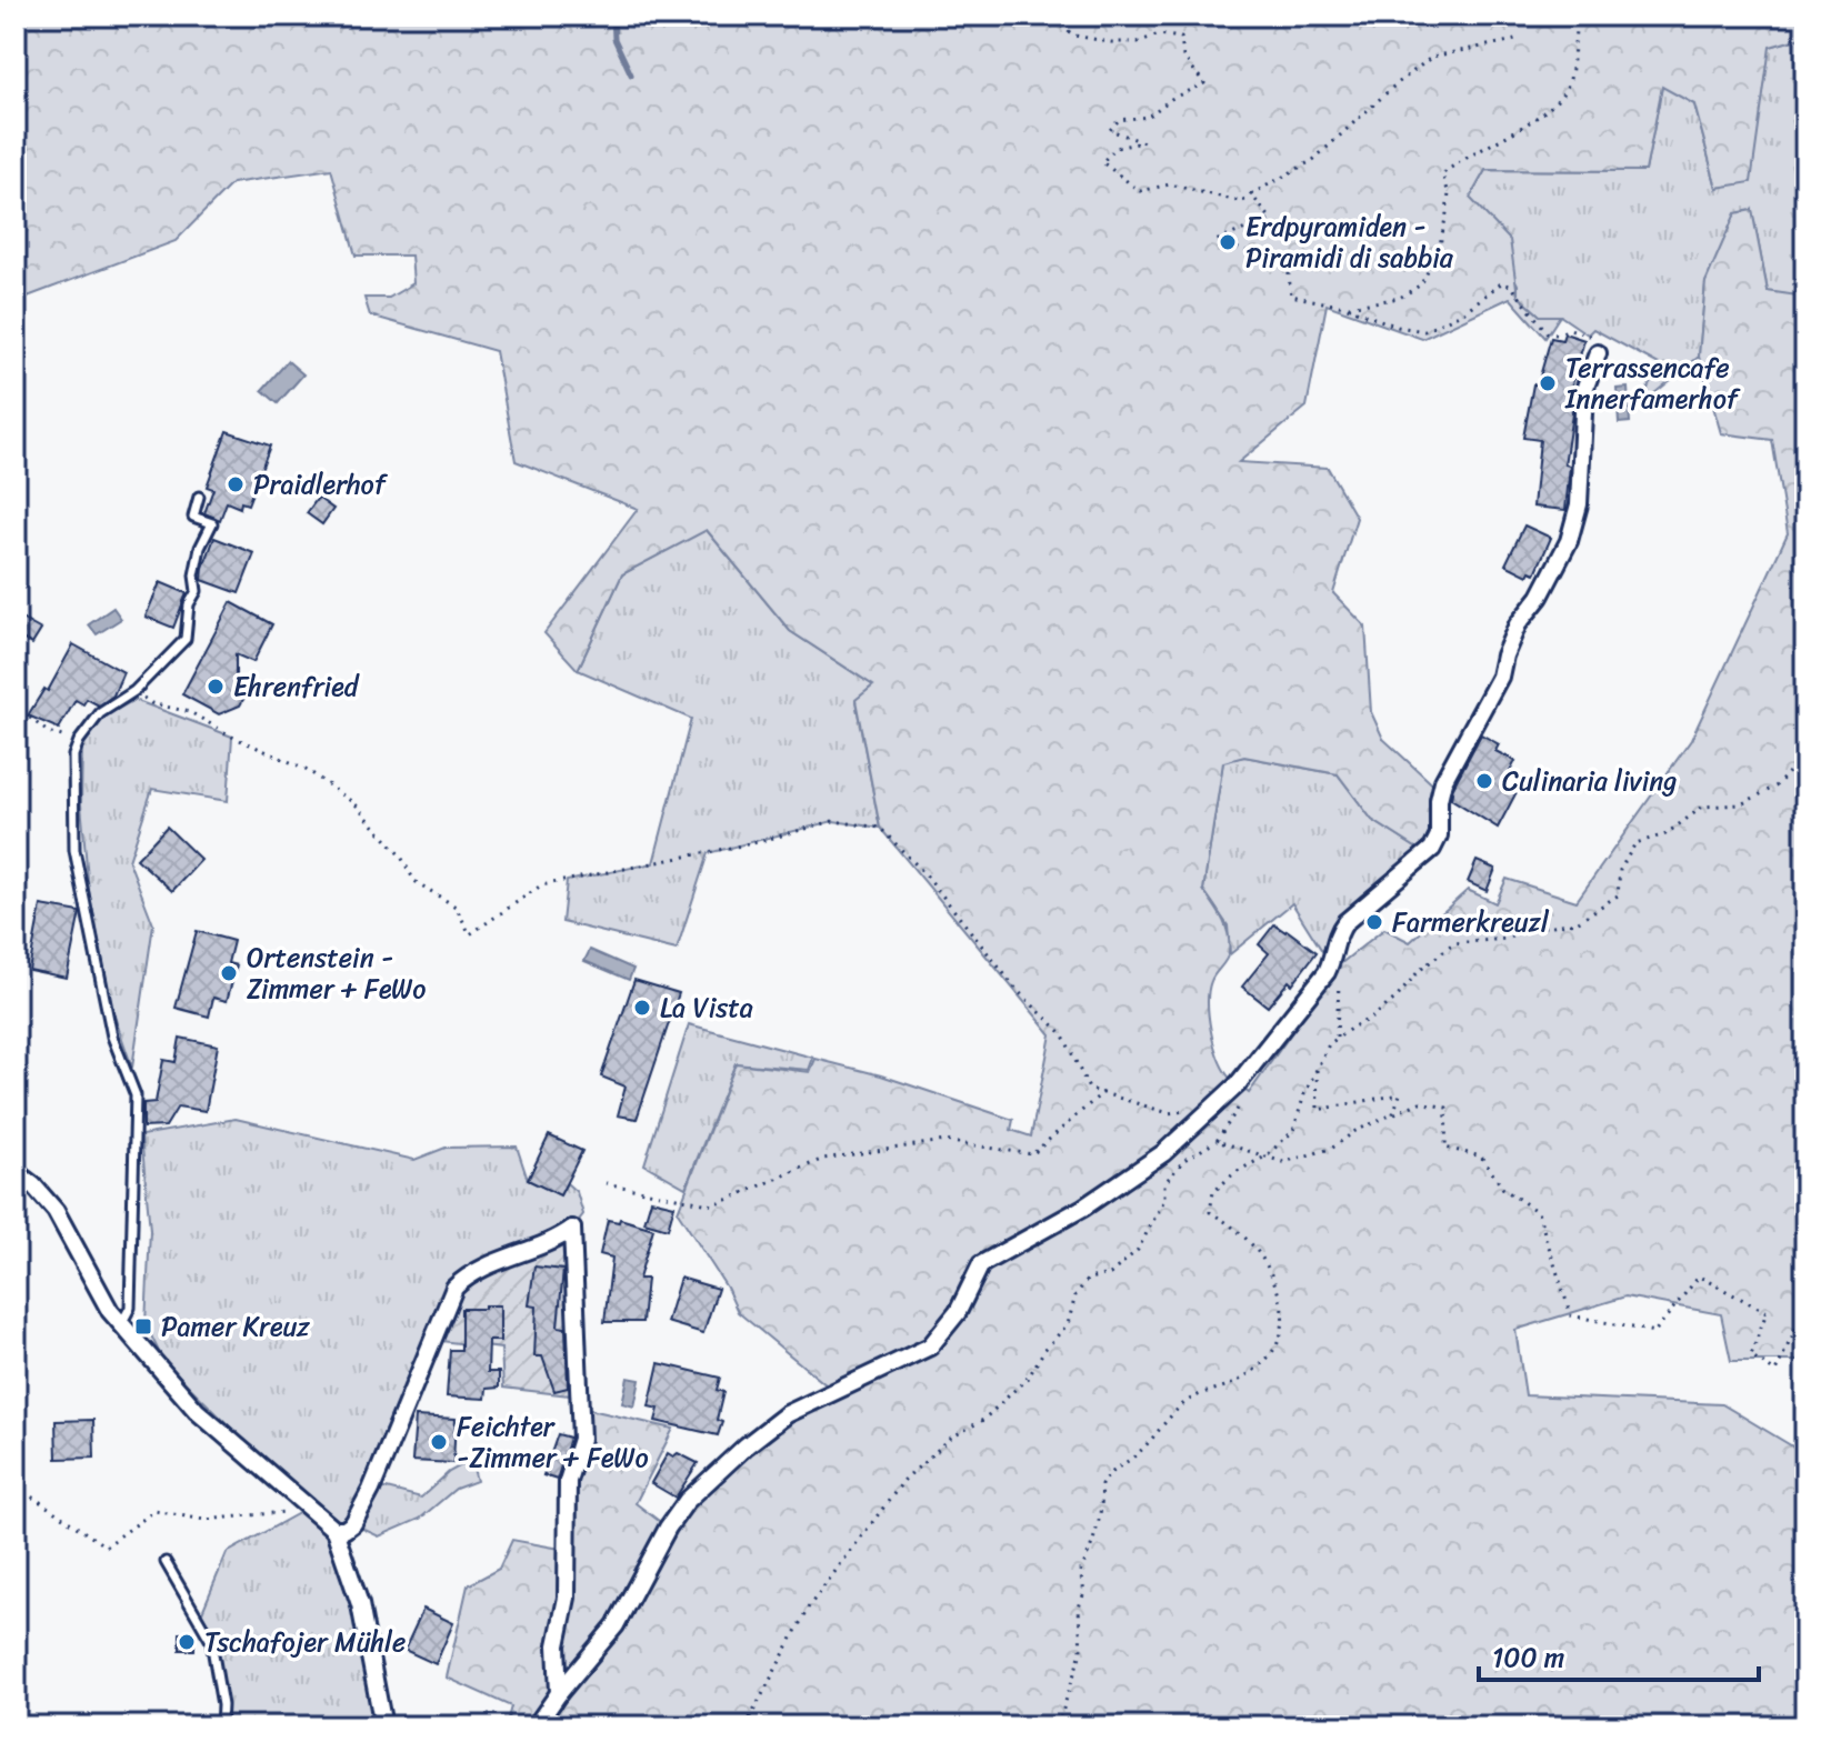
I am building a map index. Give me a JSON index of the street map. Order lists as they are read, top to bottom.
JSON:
{
  "places": {
    "other": [
      "Erdpyramiden - Piramidi di sabbia",
      "Terrassencafe Innerfamerhof",
      "Praidlerhof",
      "Ehrenfried",
      "Culinaria living",
      "Farmerkreuzl",
      "Ortenstein - Zimmer + FeWo",
      "La Vista",
      "Feichter -Zimmer + FeWo",
      "Tschafojer Mühle"
    ],
    "transit": ["Pamer Kreuz"]
  },
  "scale_bar": "100 m"
}
